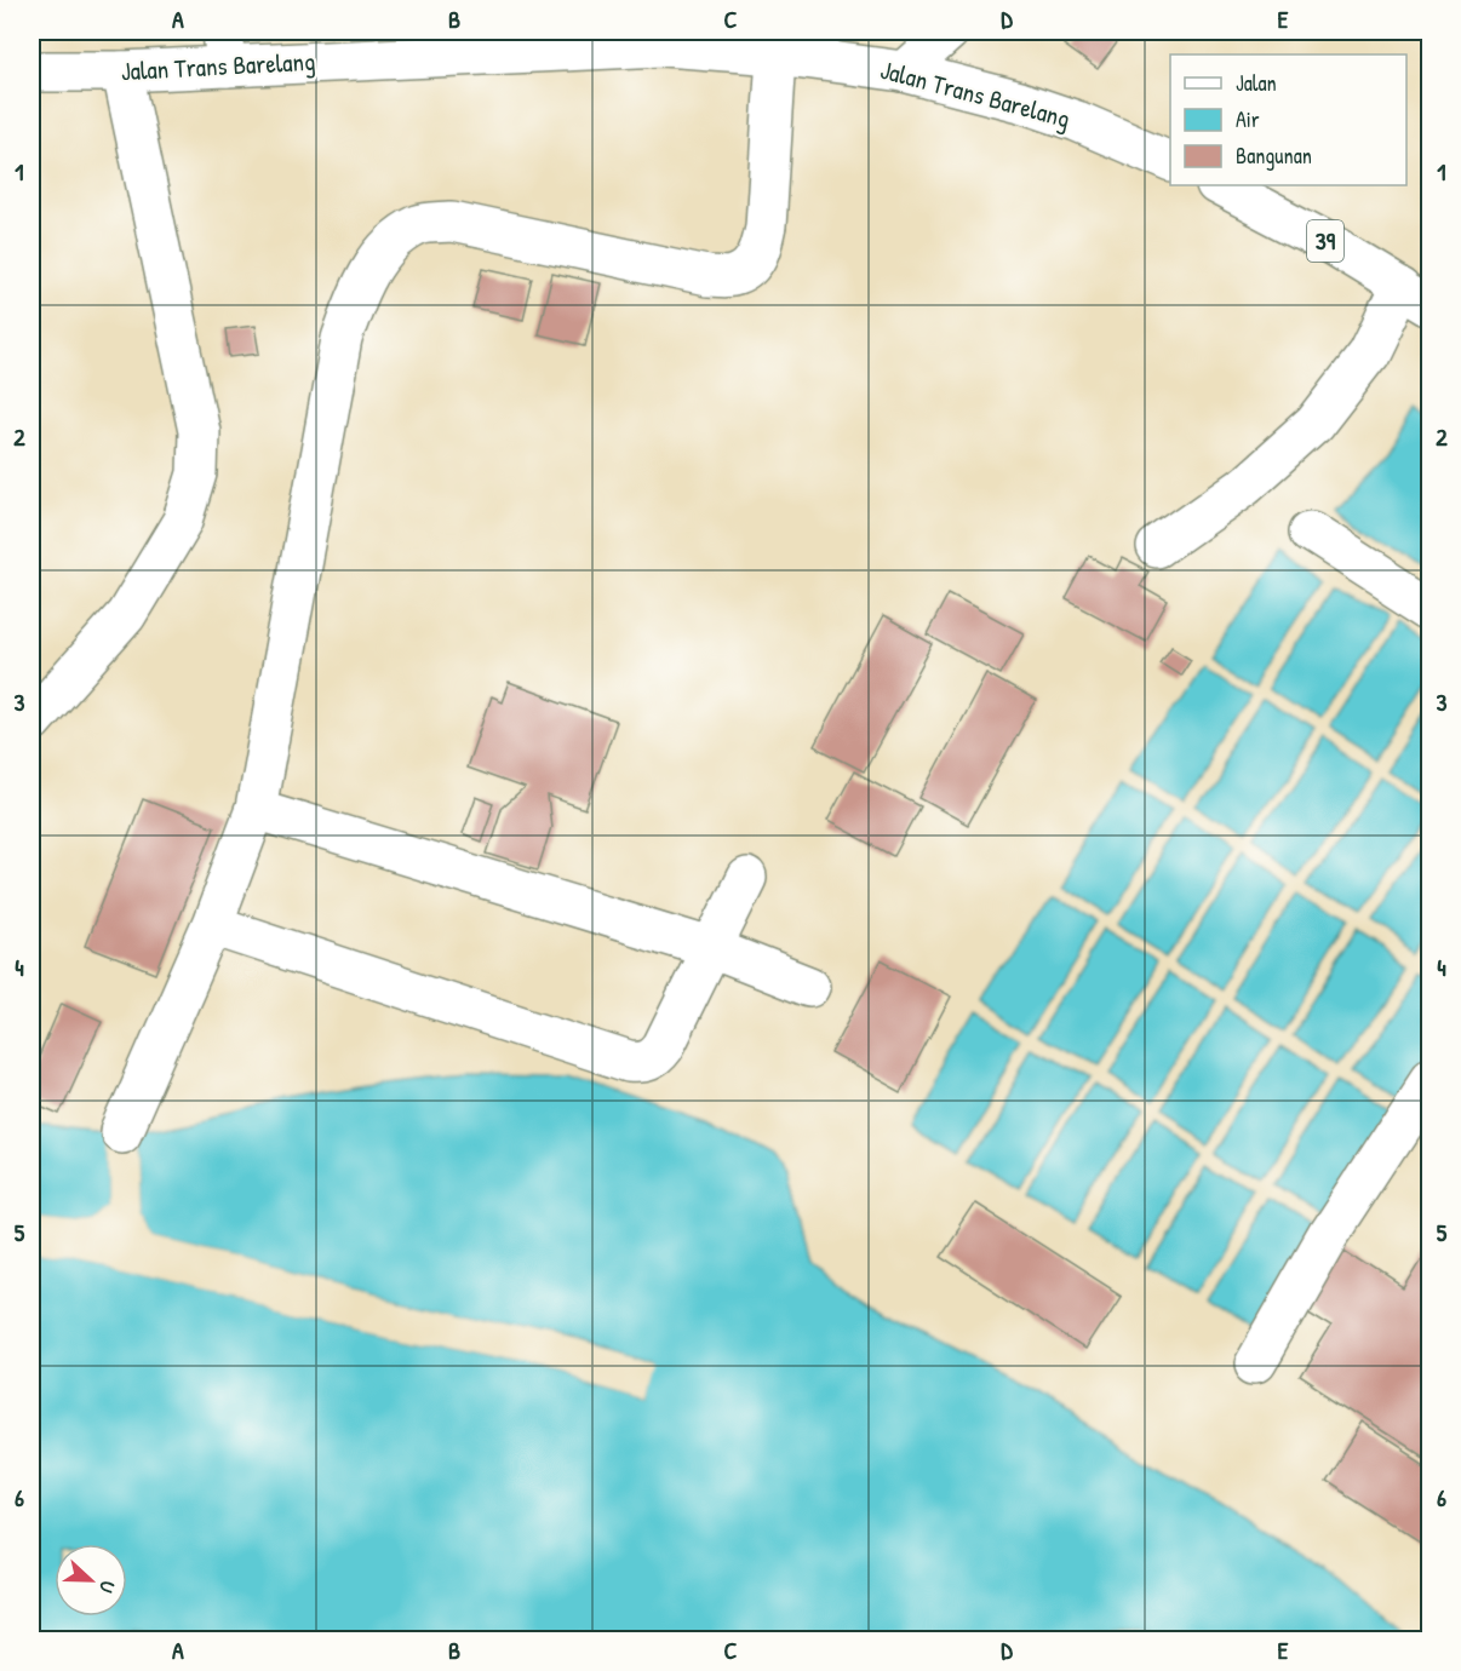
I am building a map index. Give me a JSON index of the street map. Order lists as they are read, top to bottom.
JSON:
{
  "streets": {
    "main road": ["Jalan Trans Barelang", "39"]
  },
  "legend": ["Jalan", "Air", "Bangunan"],
  "north": "right",
  "grid": {
    "columns": [
      "A",
      "B",
      "C",
      "D",
      "E"
    ],
    "rows": [
      "1",
      "2",
      "3",
      "4",
      "5",
      "6"
    ]
  }
}
